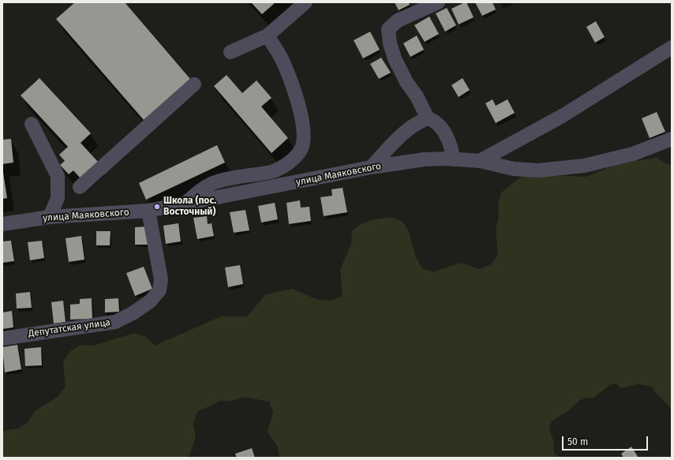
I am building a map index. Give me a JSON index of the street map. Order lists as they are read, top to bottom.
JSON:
{
  "streets": {
    "street": ["улица Маяковского", "Депутатская улица"]
  },
  "crossings": [
    ["улица Маяковского", "Депутатская улица"]
  ],
  "places": ["Школа (пос. Восточный)"],
  "scale_bar": "50 m"
}
